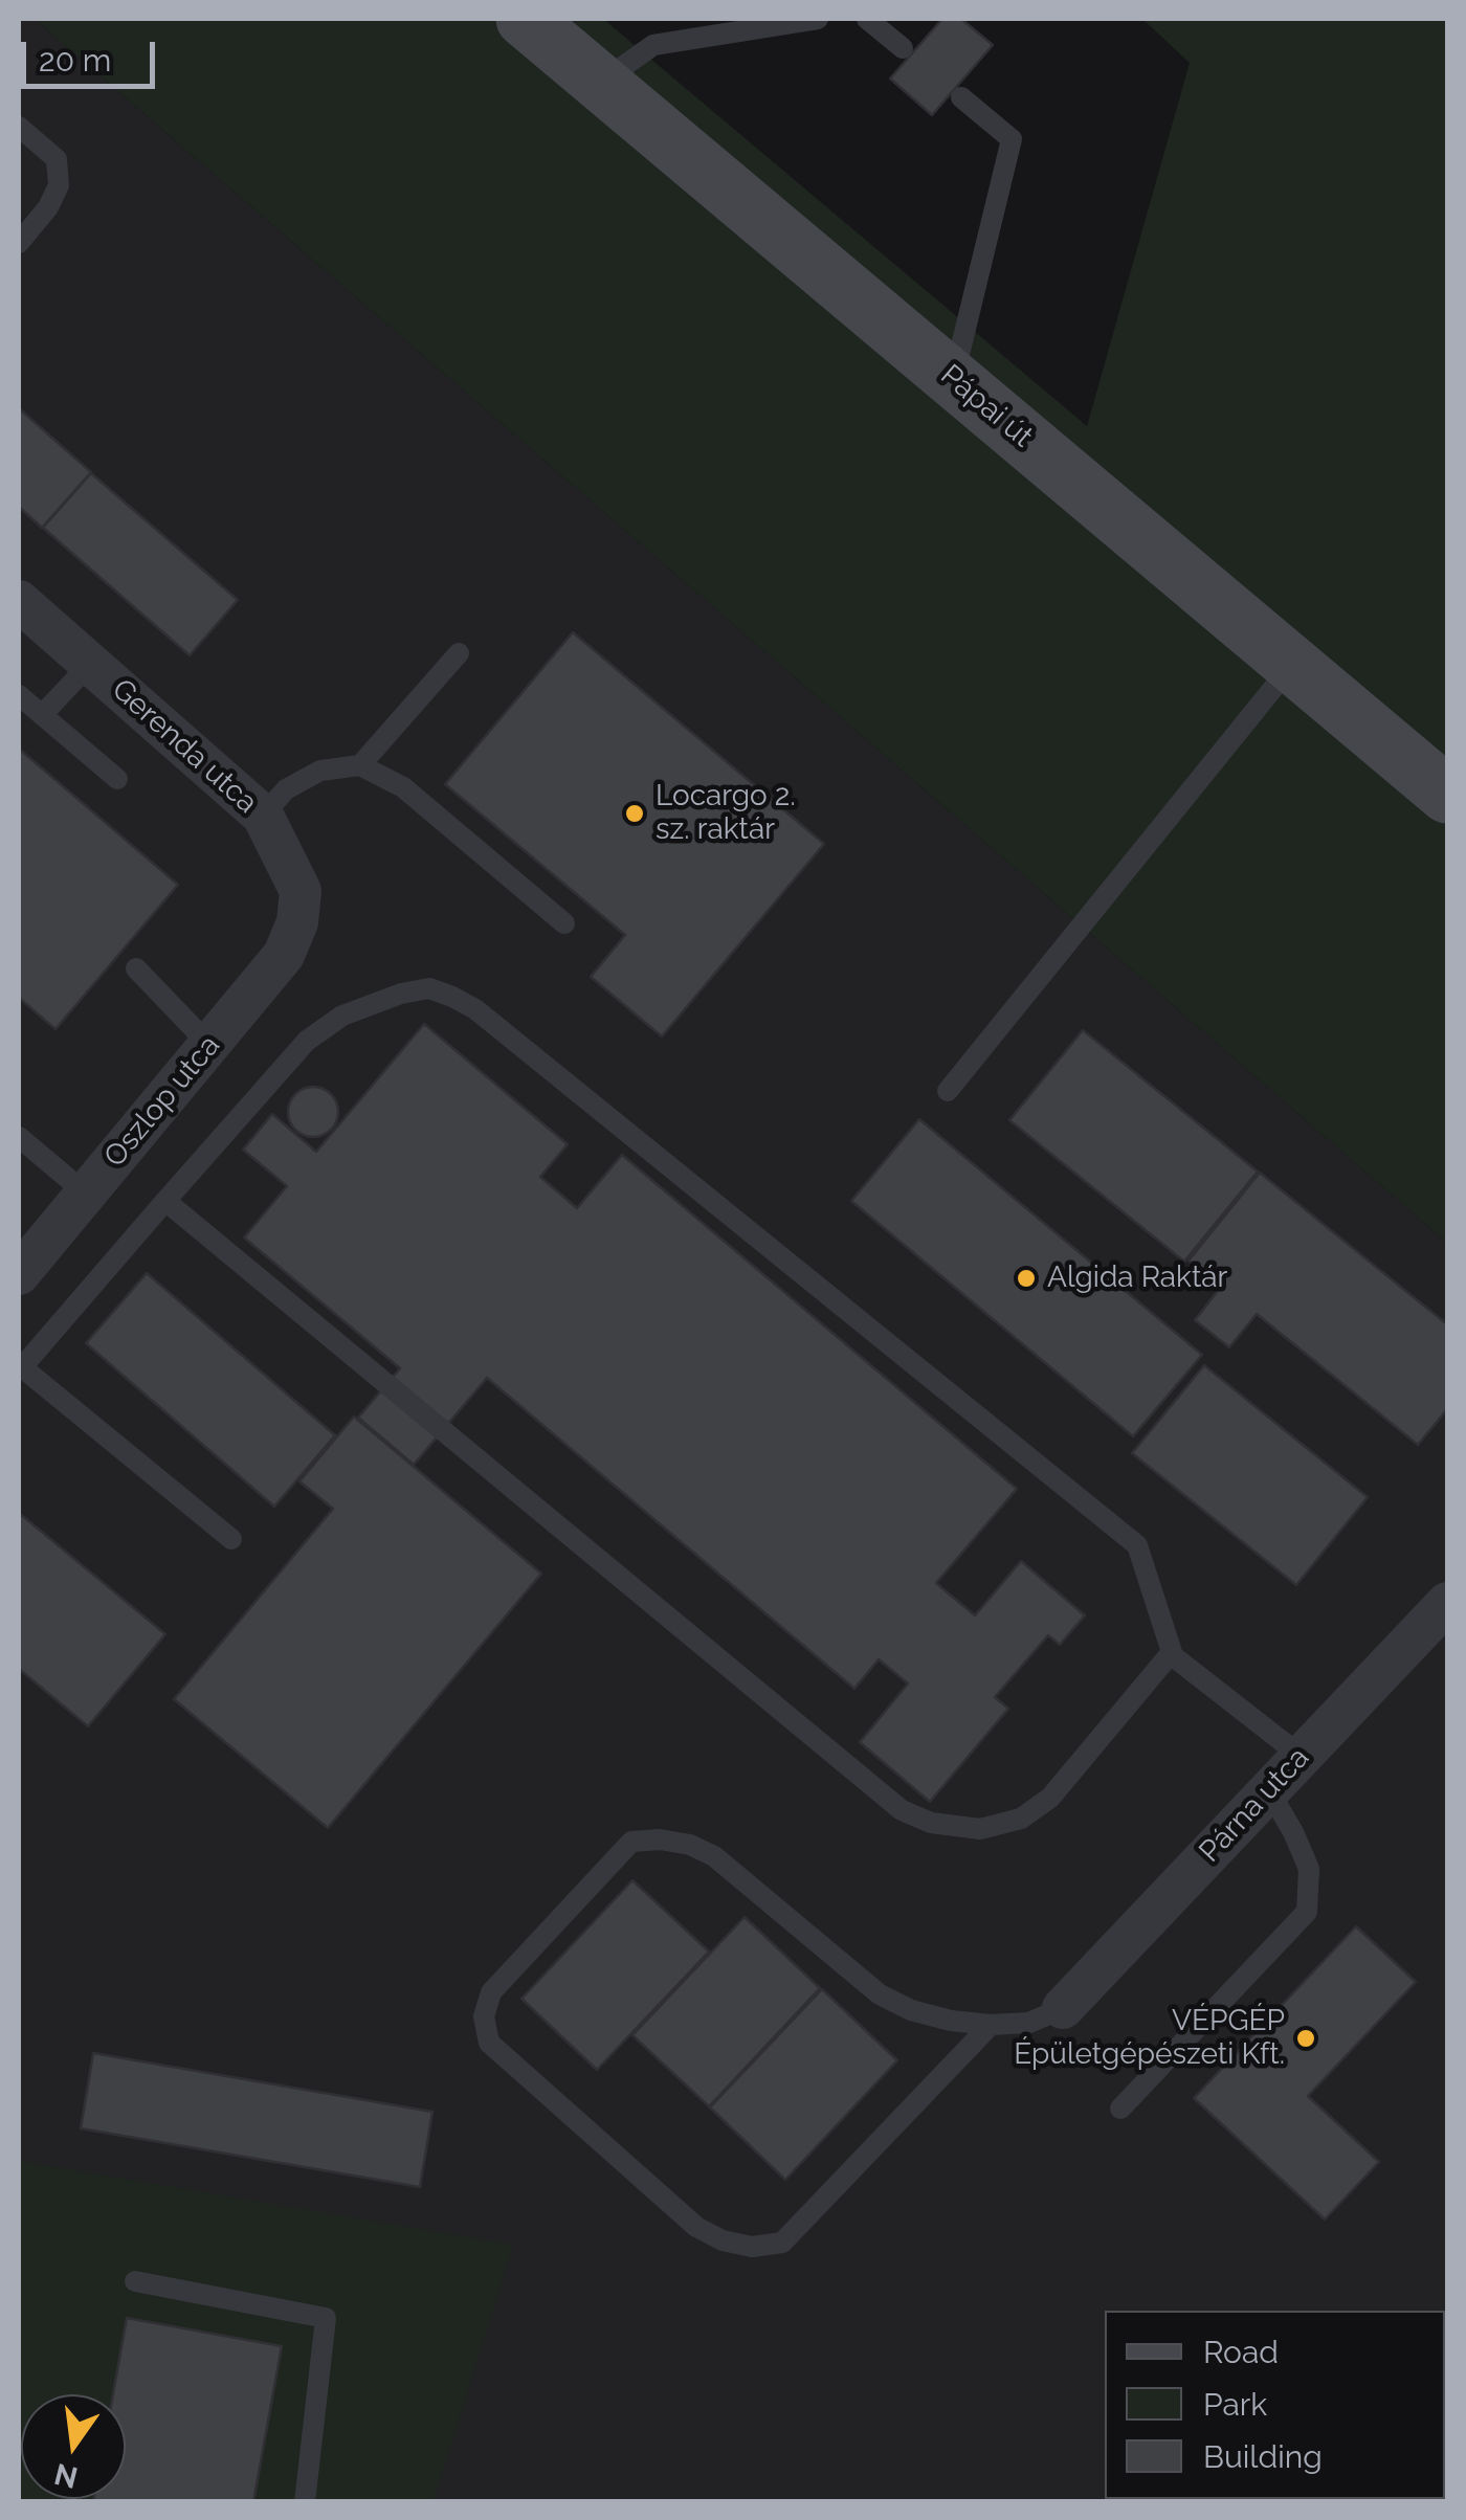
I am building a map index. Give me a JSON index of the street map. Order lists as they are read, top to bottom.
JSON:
{
  "streets": {
    "main road": ["Pápai út"],
    "street": ["Gerenda utca", "Oszlop utca", "Párna utca"]
  },
  "crossings": [
    ["Gerenda utca", "Oszlop utca"]
  ],
  "places": ["Locargo 2. sz. raktár", "Algida Raktár", "VÉPGÉP Épületgépészeti Kft."],
  "legend": ["Road", "Park", "Building"],
  "scale_bar": "20 m",
  "north": "bottom"
}
